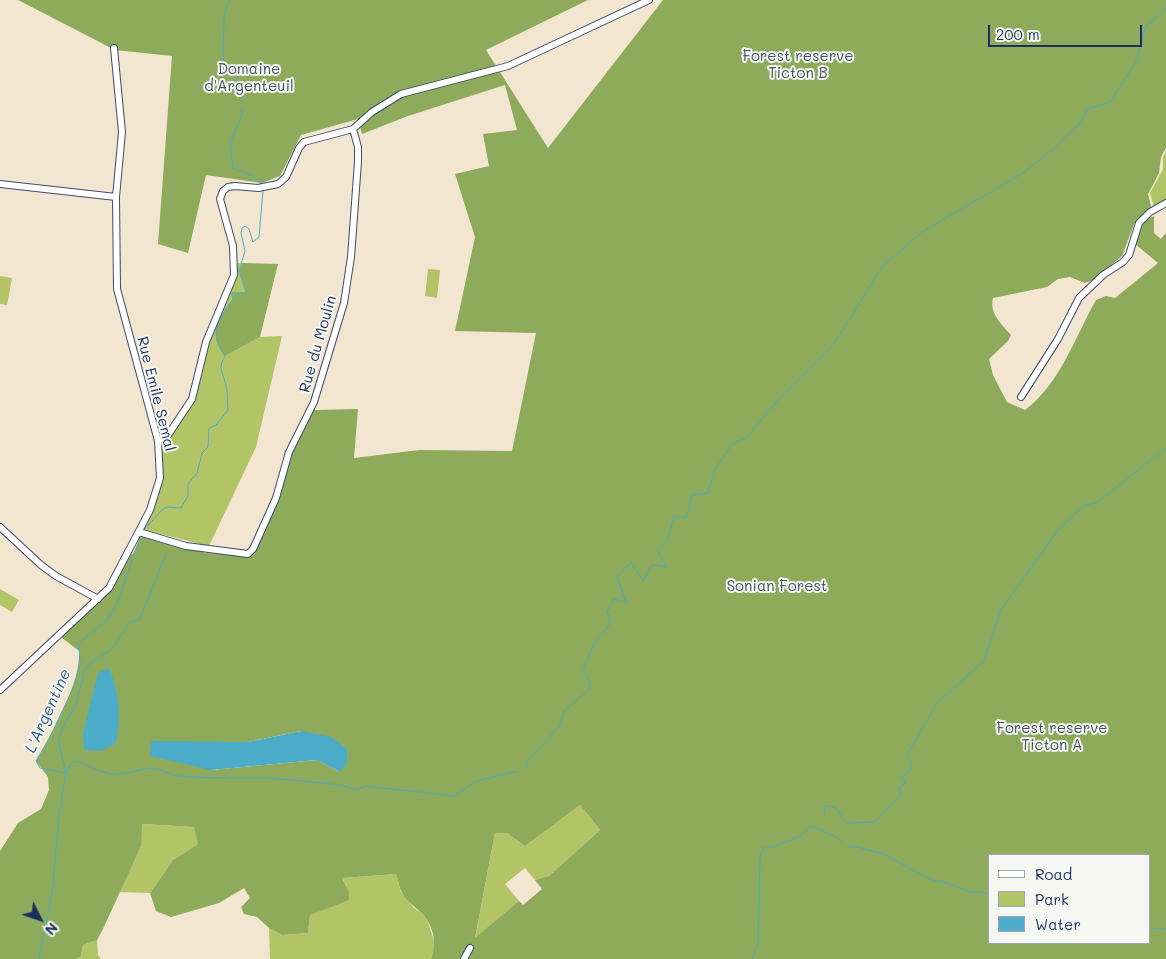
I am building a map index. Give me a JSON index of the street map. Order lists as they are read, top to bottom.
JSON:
{
  "streets": {
    "street": ["Rue du Moulin", "Rue Emile Semal"]
  },
  "crossings": [
    ["Rue du Moulin", "Rue Emile Semal"]
  ],
  "water": ["L'Argentine"],
  "parks": [
    "Forest reserve Ticton B",
    "Domaine d'Argenteuil",
    "Sonian Forest",
    "Forest reserve Ticton A"
  ],
  "legend": ["Road", "Park", "Water"],
  "scale_bar": "200 m",
  "north": "bottom right"
}
